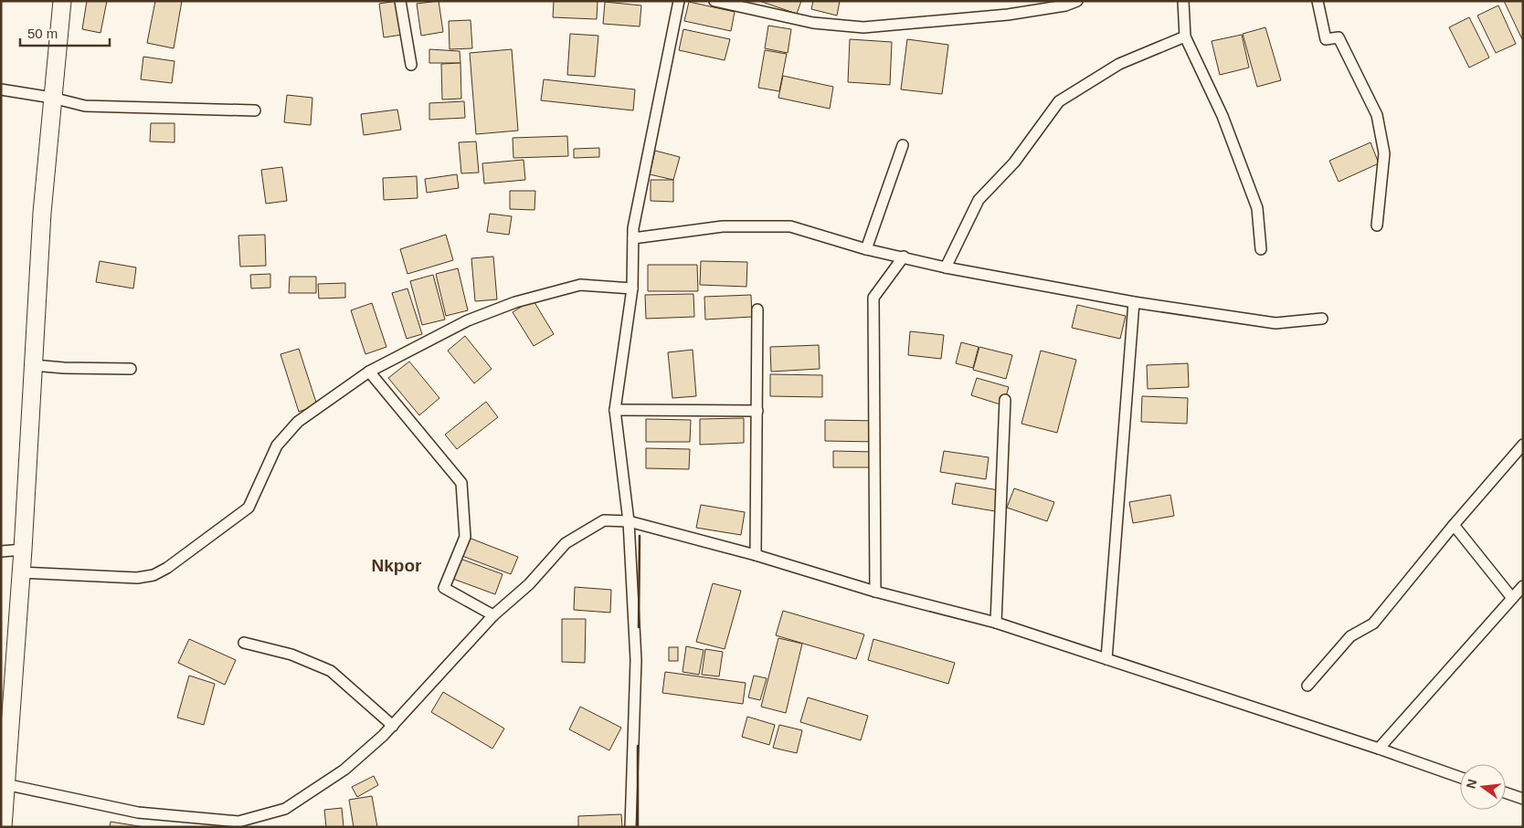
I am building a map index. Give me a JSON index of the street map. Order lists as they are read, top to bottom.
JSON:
{
  "districts": ["Nkpor"],
  "scale_bar": "50 m",
  "north": "left"
}
